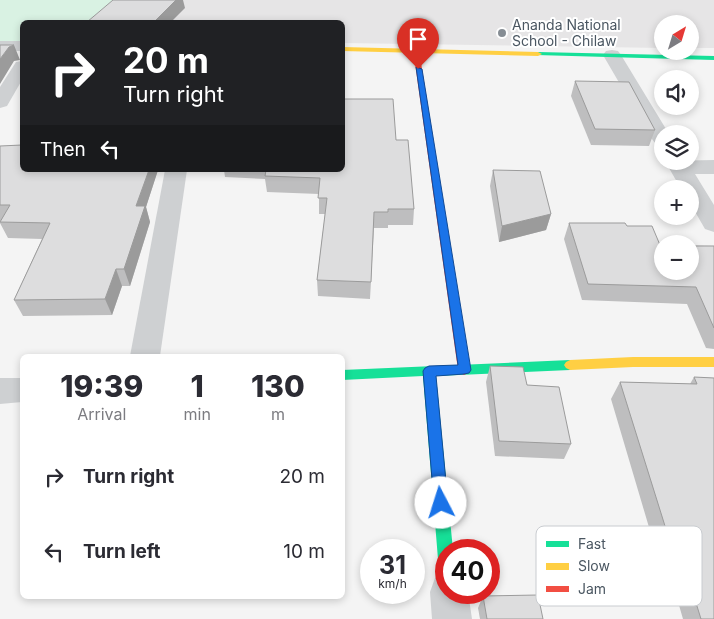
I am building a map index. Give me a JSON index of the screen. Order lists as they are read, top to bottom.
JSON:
{
  "places": ["Ananda National School - Chilaw"],
  "legend": ["Fast", "Slow", "Jam"],
  "north": "top right",
  "page": {
    "map_buttons": ["+", "−"],
    "turn": ["20 m", "Turn right"],
    "then": "Then",
    "eta": [
      "19:39",
      "Arrival",
      "1",
      "min",
      "130",
      "m"
    ],
    "list": [
      {
        "name": "Turn right",
        "value": "20 m"
      },
      {
        "name": "Turn left",
        "value": "10 m"
      }
    ],
    "speed": "31 km/h",
    "limit": "40"
  }
}
